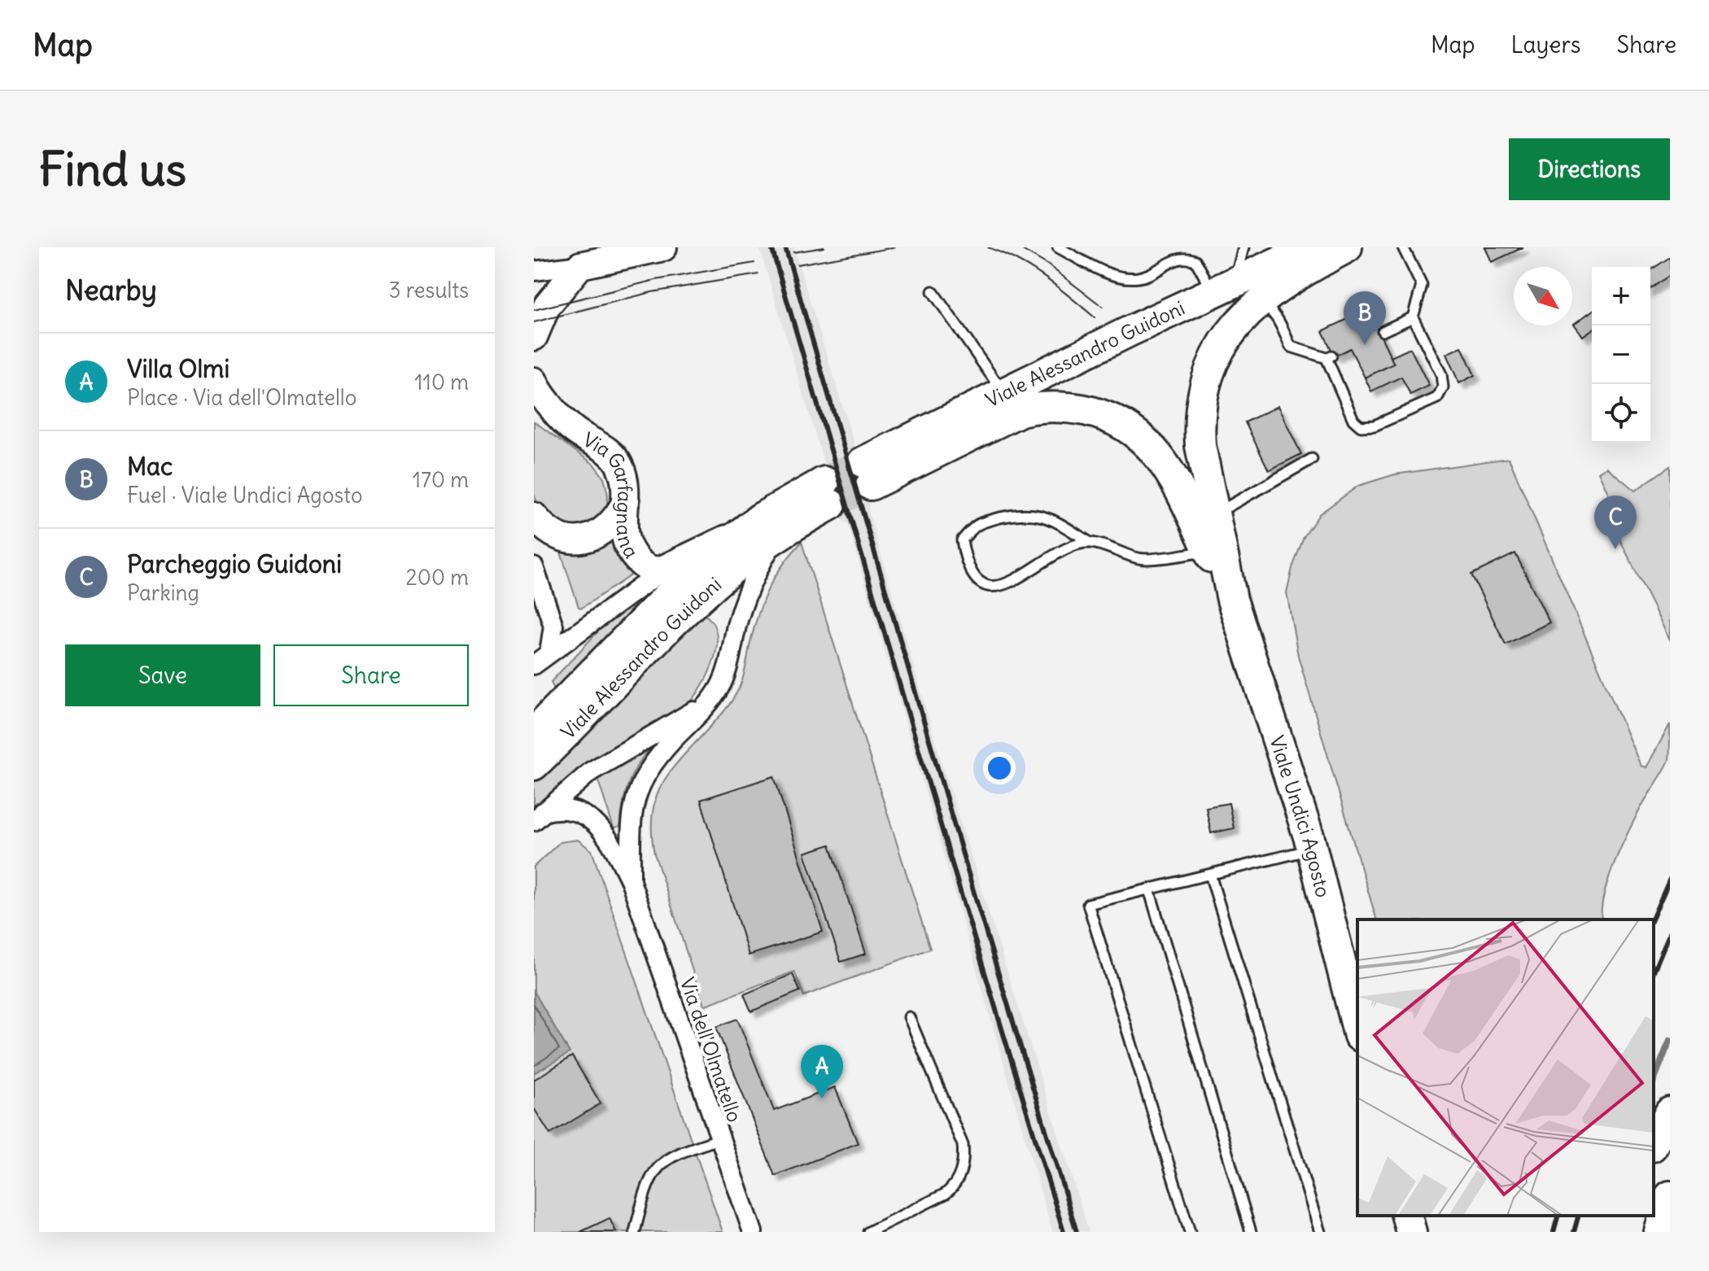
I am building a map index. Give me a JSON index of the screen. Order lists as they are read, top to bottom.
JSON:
{
  "streets": {
    "main road": ["Viale Alessandro Guidoni", "Viale Undici Agosto"],
    "street": ["Via Garfagnana", "Via dell'Olmatello"]
  },
  "crossings": [
    ["Viale Alessandro Guidoni", "Via Garfagnana"],
    ["Viale Alessandro Guidoni", "Viale Undici Agosto"],
    ["Viale Alessandro Guidoni", "Via dell'Olmatello"]
  ],
  "north": "bottom right",
  "page": {
    "header": "Map",
    "nav": ["Map", "Layers", "Share"],
    "buttons": [
      "Directions",
      ["Save", "Share"]
    ],
    "title": "Find us",
    "heading": ["Nearby", "3 results"],
    "map_buttons": ["+", "−"],
    "pins": ["B", "C", "A"],
    "list": [
      {
        "mark": "A",
        "name": "Villa Olmi",
        "note": "Place · Via dell'Olmatello",
        "value": "110 m"
      },
      {
        "mark": "B",
        "name": "Mac",
        "note": "Fuel · Viale Undici Agosto",
        "value": "170 m"
      },
      {
        "mark": "C",
        "name": "Parcheggio Guidoni",
        "note": "Parking",
        "value": "200 m"
      }
    ]
  }
}
